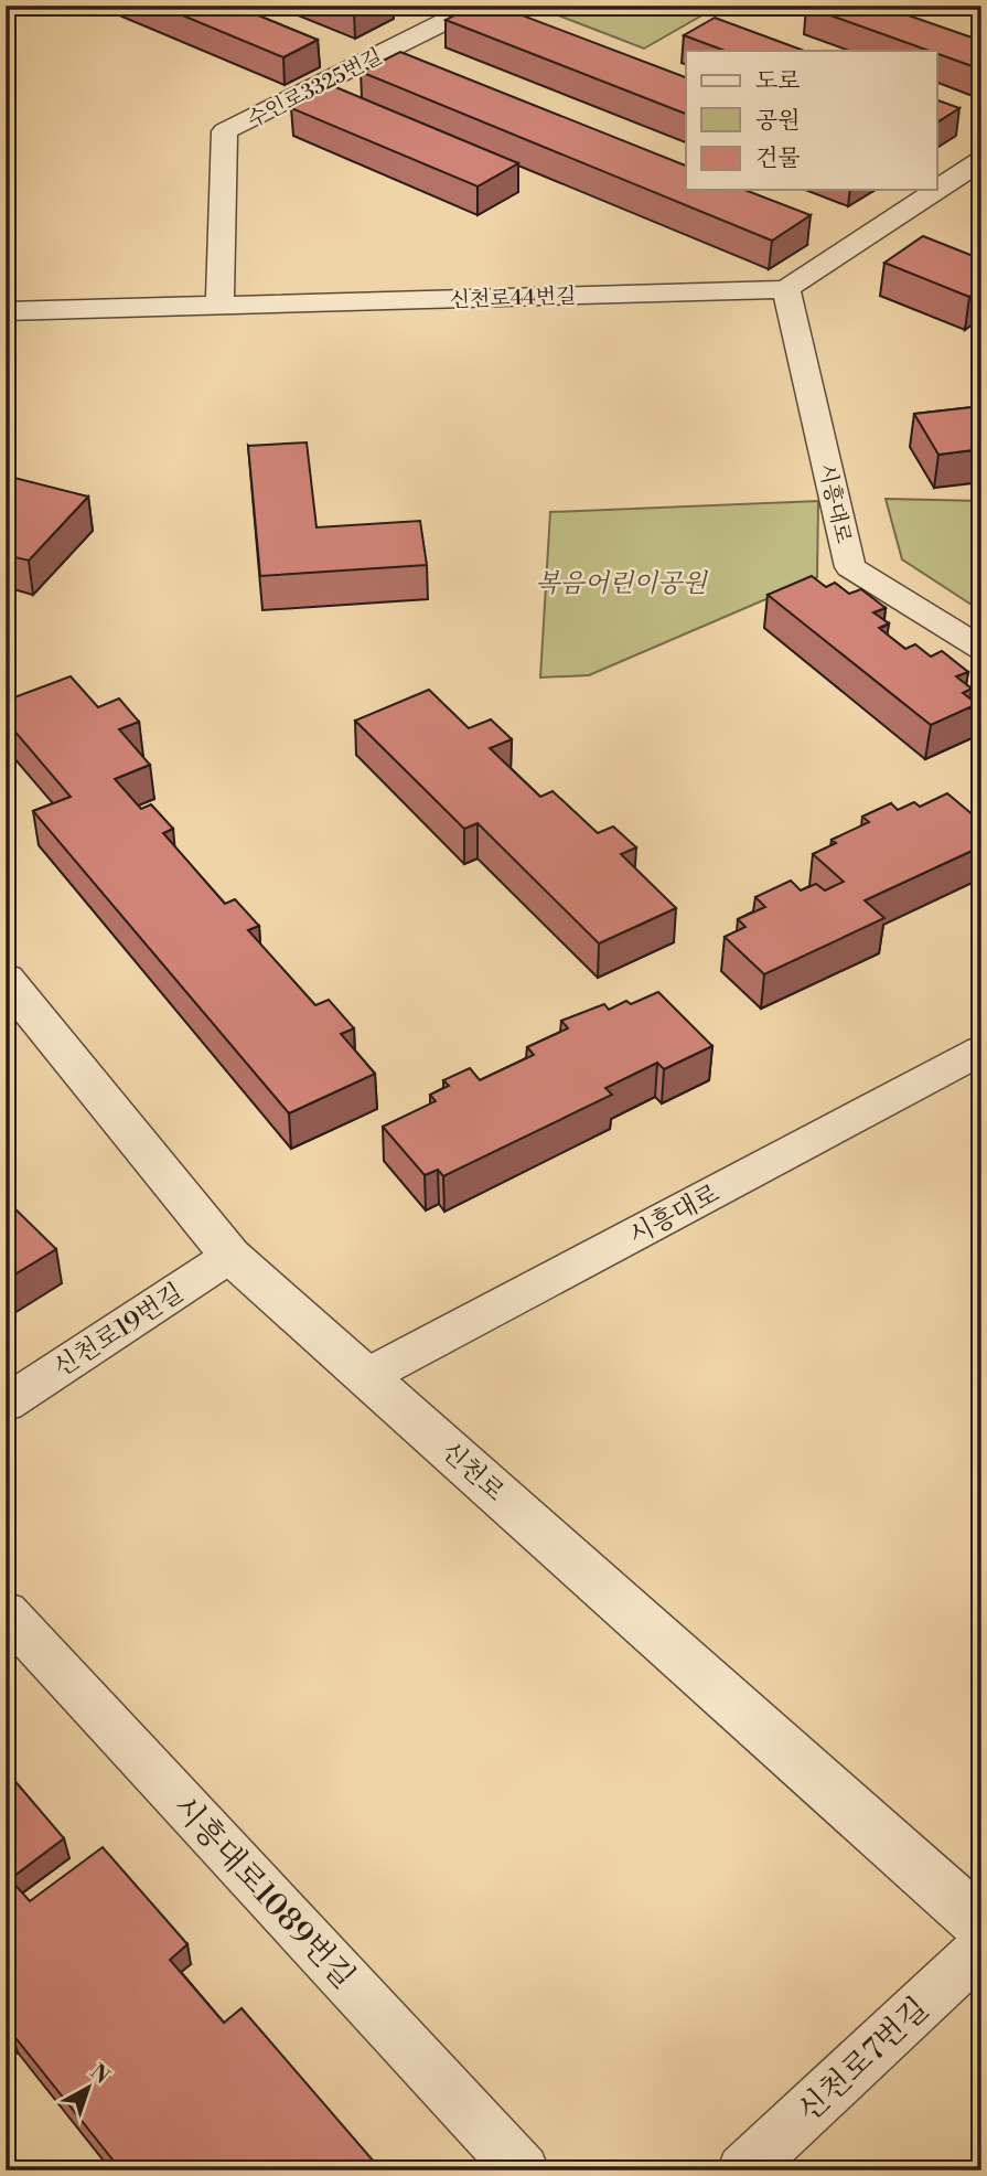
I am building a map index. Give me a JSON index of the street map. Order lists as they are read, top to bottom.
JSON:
{
  "streets": {
    "street": [
      "수인로3325번길",
      "신천로44번길",
      "시흥대로",
      "신천로19번길",
      "신천로",
      "시흥대로1089번길",
      "신천로7번길"
    ]
  },
  "crossings": [
    ["수인로3325번길", "신천로44번길"],
    ["신천로44번길", "시흥대로"],
    ["시흥대로", "신천로"],
    ["신천로19번길", "신천로"]
  ],
  "parks": ["복음어린이공원"],
  "legend": ["도로", "공원", "건물"],
  "north": "top right"
}
